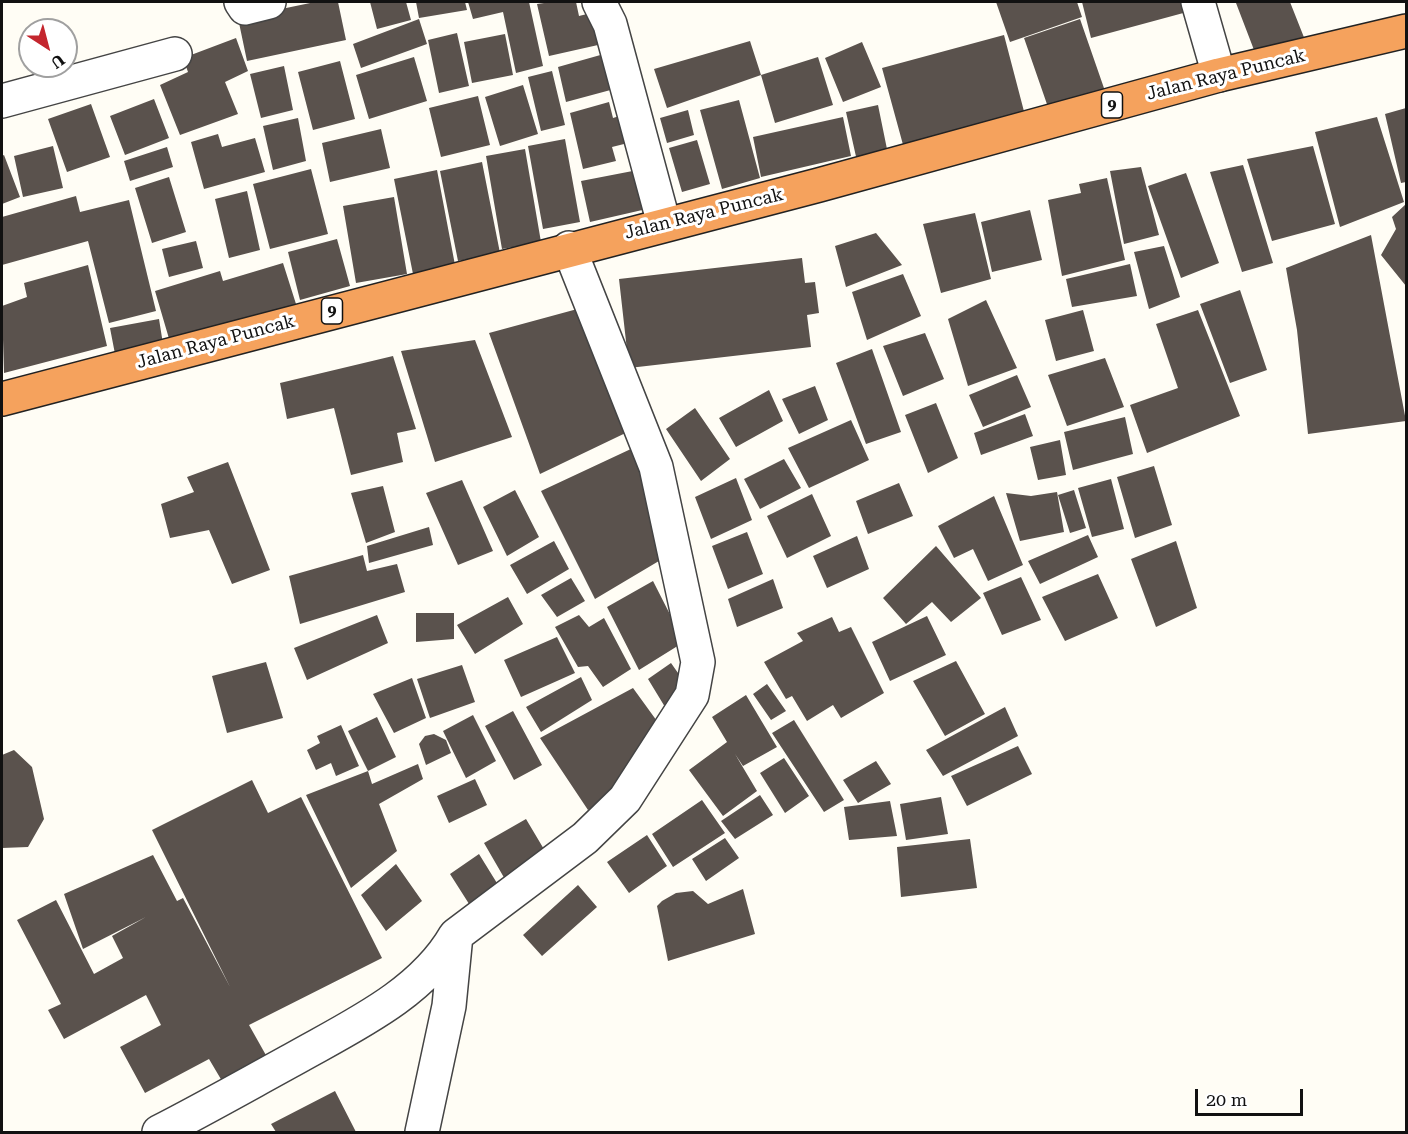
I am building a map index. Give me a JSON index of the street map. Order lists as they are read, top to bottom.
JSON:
{
  "streets": {
    "highway": ["Jalan Raya Puncak", "9"]
  },
  "scale_bar": "20 m",
  "north": "bottom right"
}
